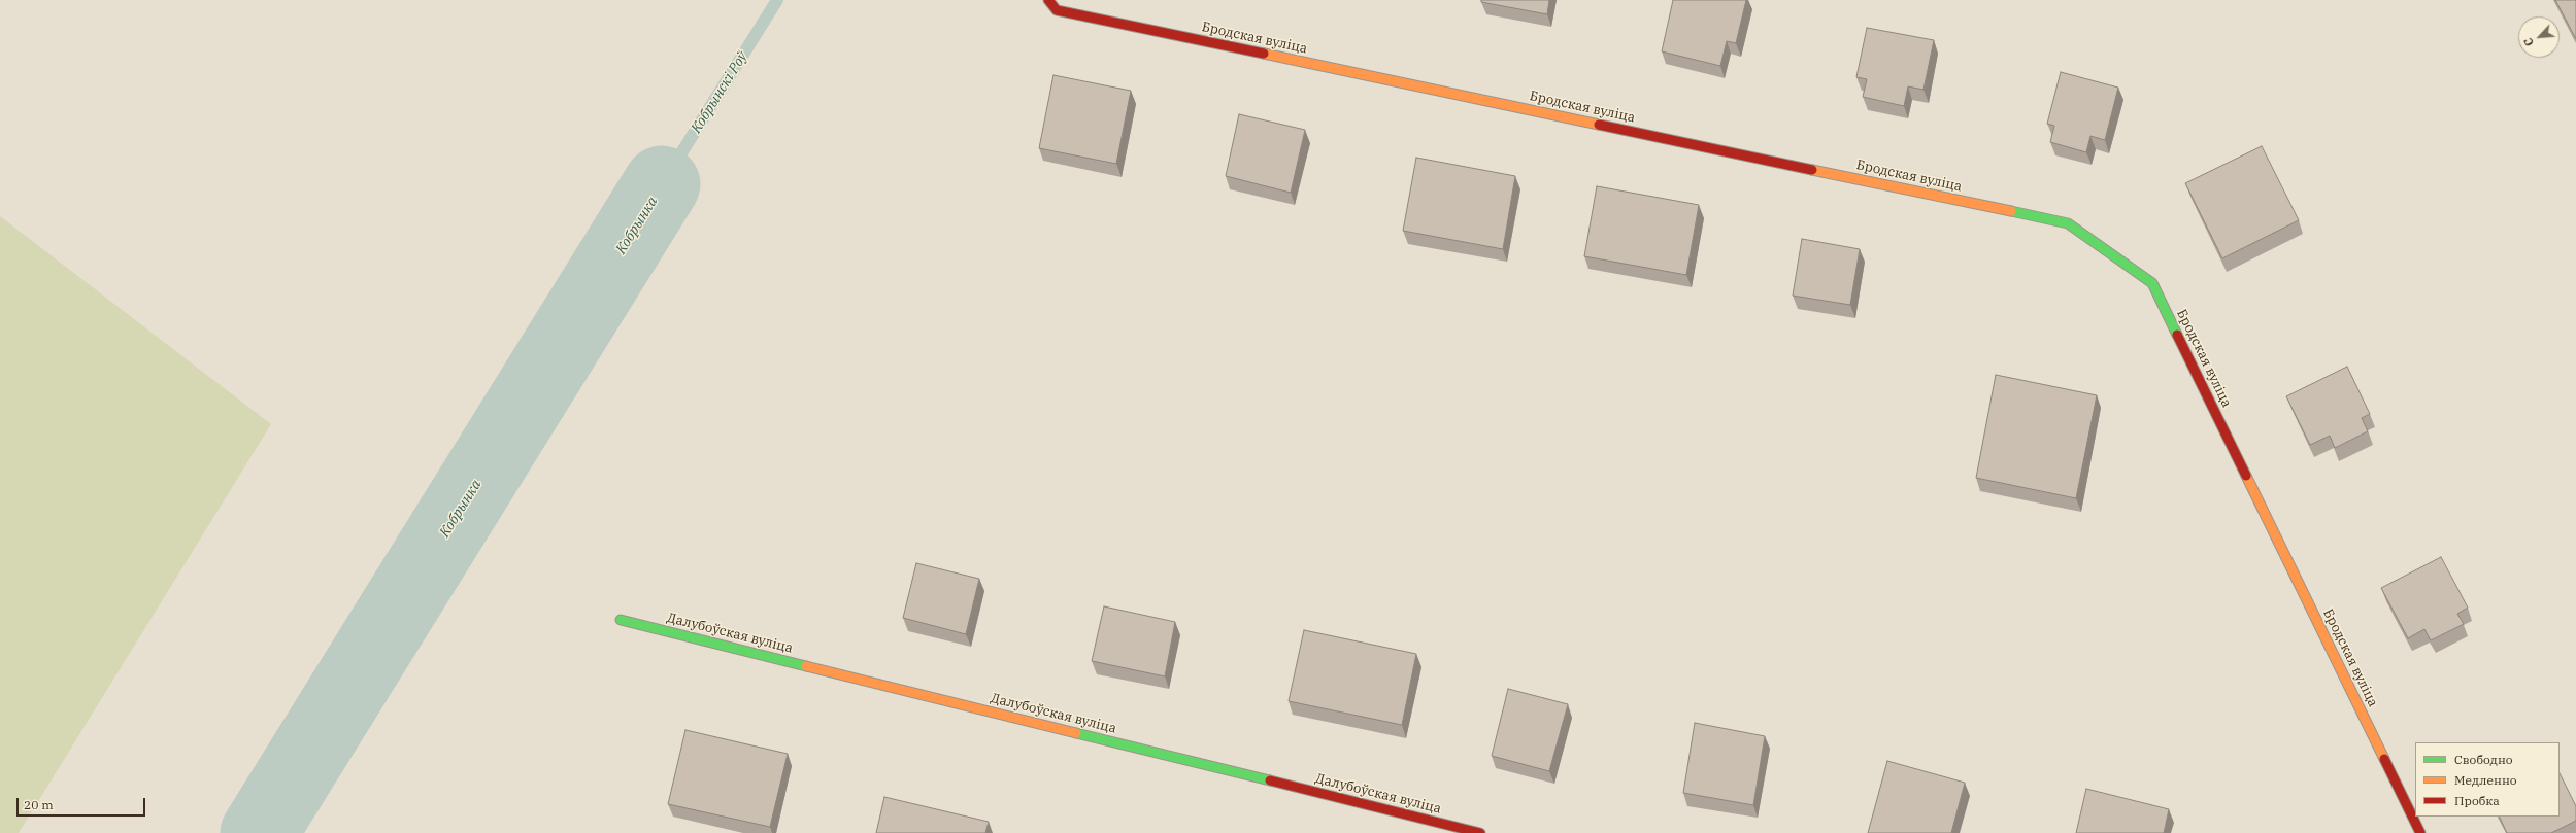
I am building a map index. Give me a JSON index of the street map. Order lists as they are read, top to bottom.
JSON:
{
  "streets": {
    "street": ["Бродская вуліца", "Далубоўская вуліца"]
  },
  "water": ["Кобрынскі Роў", "Кобрынка"],
  "legend": ["Свободно", "Медленно", "Пробка"],
  "scale_bar": "20 m",
  "north": "bottom left"
}
